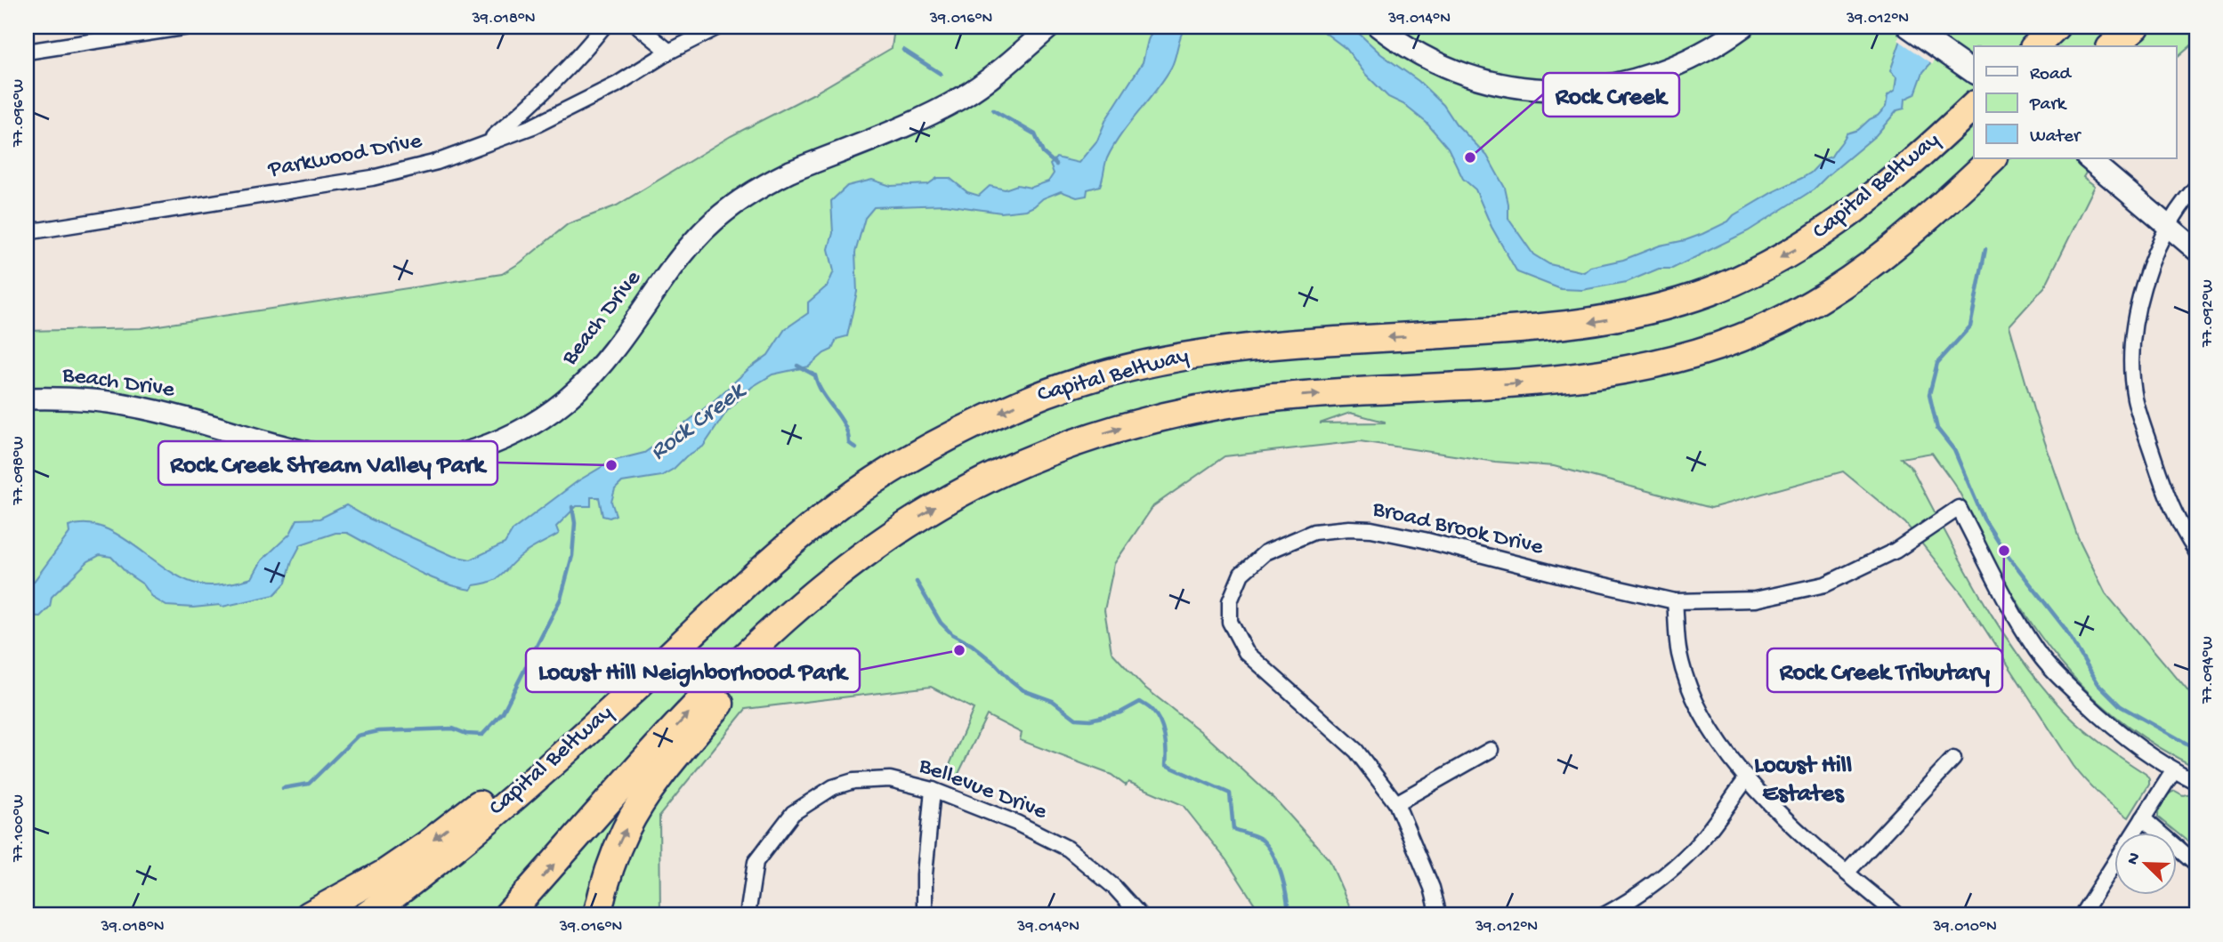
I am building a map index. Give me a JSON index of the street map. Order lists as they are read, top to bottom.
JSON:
{
  "streets": {
    "highway": ["Capital Beltway"],
    "street": [
      "Parkwood Drive",
      "Beach Drive",
      "Broad Brook Drive",
      "Bellevue Drive"
    ]
  },
  "districts": ["Locust Hill Estates"],
  "water": ["Rock Creek"],
  "places": [
    "Rock Creek",
    "Rock Creek Stream Valley Park",
    "Rock Creek Tributary",
    "Locust Hill Neighborhood Park"
  ],
  "legend": ["Road", "Park", "Water"],
  "north": "top left",
  "coordinates": [
    "39.018°N",
    "39.016°N",
    "39.014°N",
    "39.012°N",
    "77.096°W",
    "77.092°W",
    "77.098°W",
    "77.094°W",
    "77.100°W",
    "39.010°N"
  ]
}
